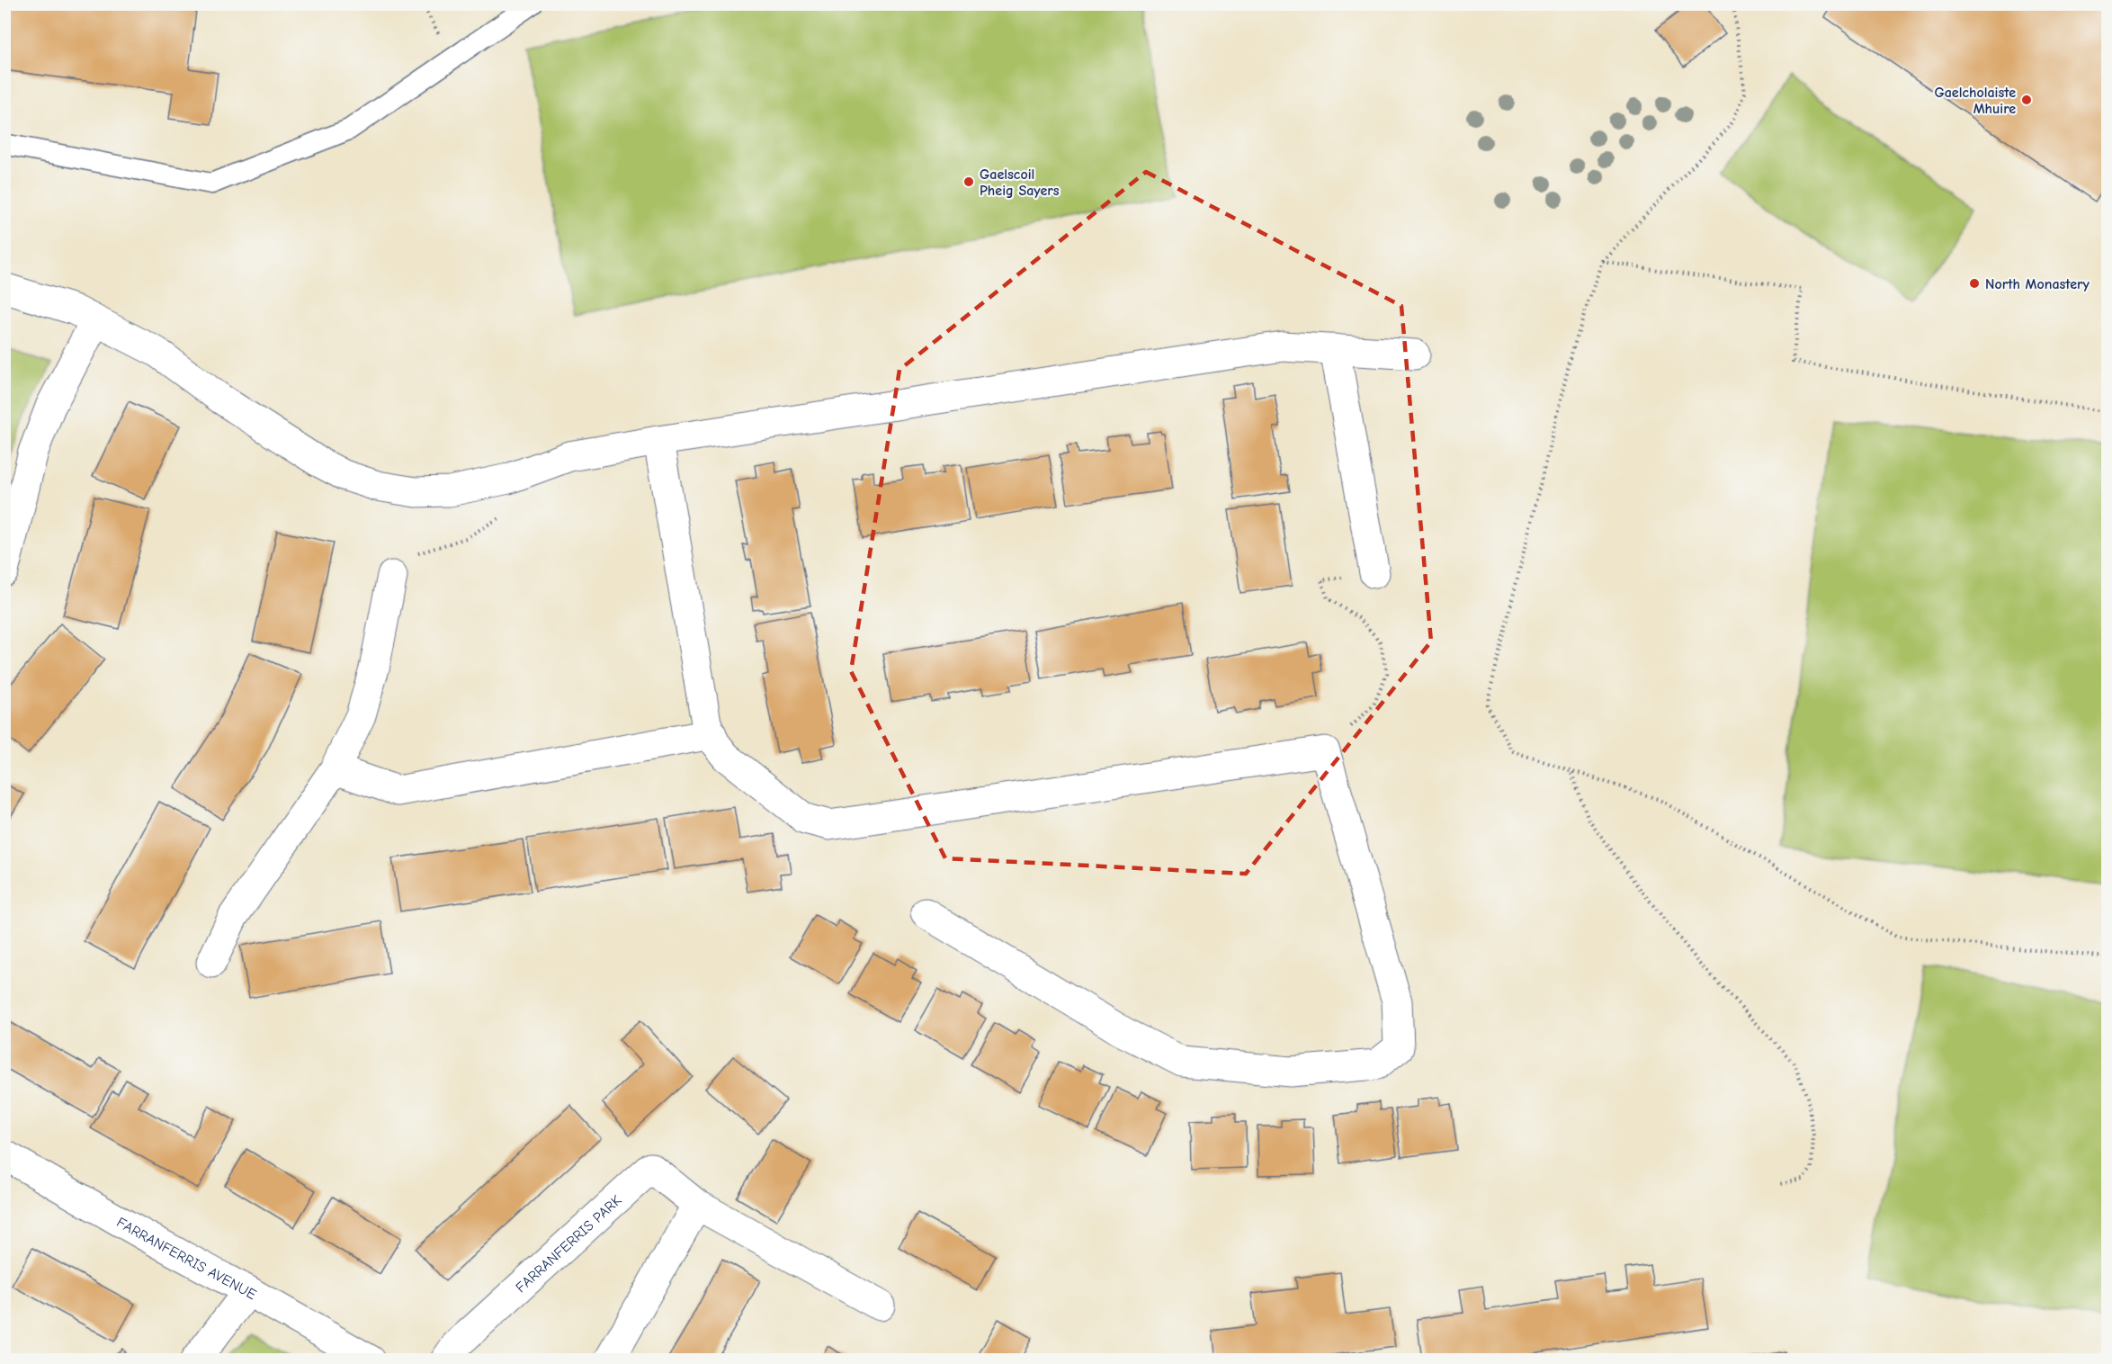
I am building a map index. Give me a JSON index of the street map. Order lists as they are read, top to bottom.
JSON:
{
  "streets": {
    "street": ["FARRANFERRIS PARK", "FARRANFERRIS AVENUE"]
  },
  "places": ["Gaelcholaiste Mhuire", "Gaelscoil Pheig Sayers", "North Monastery"]
}
